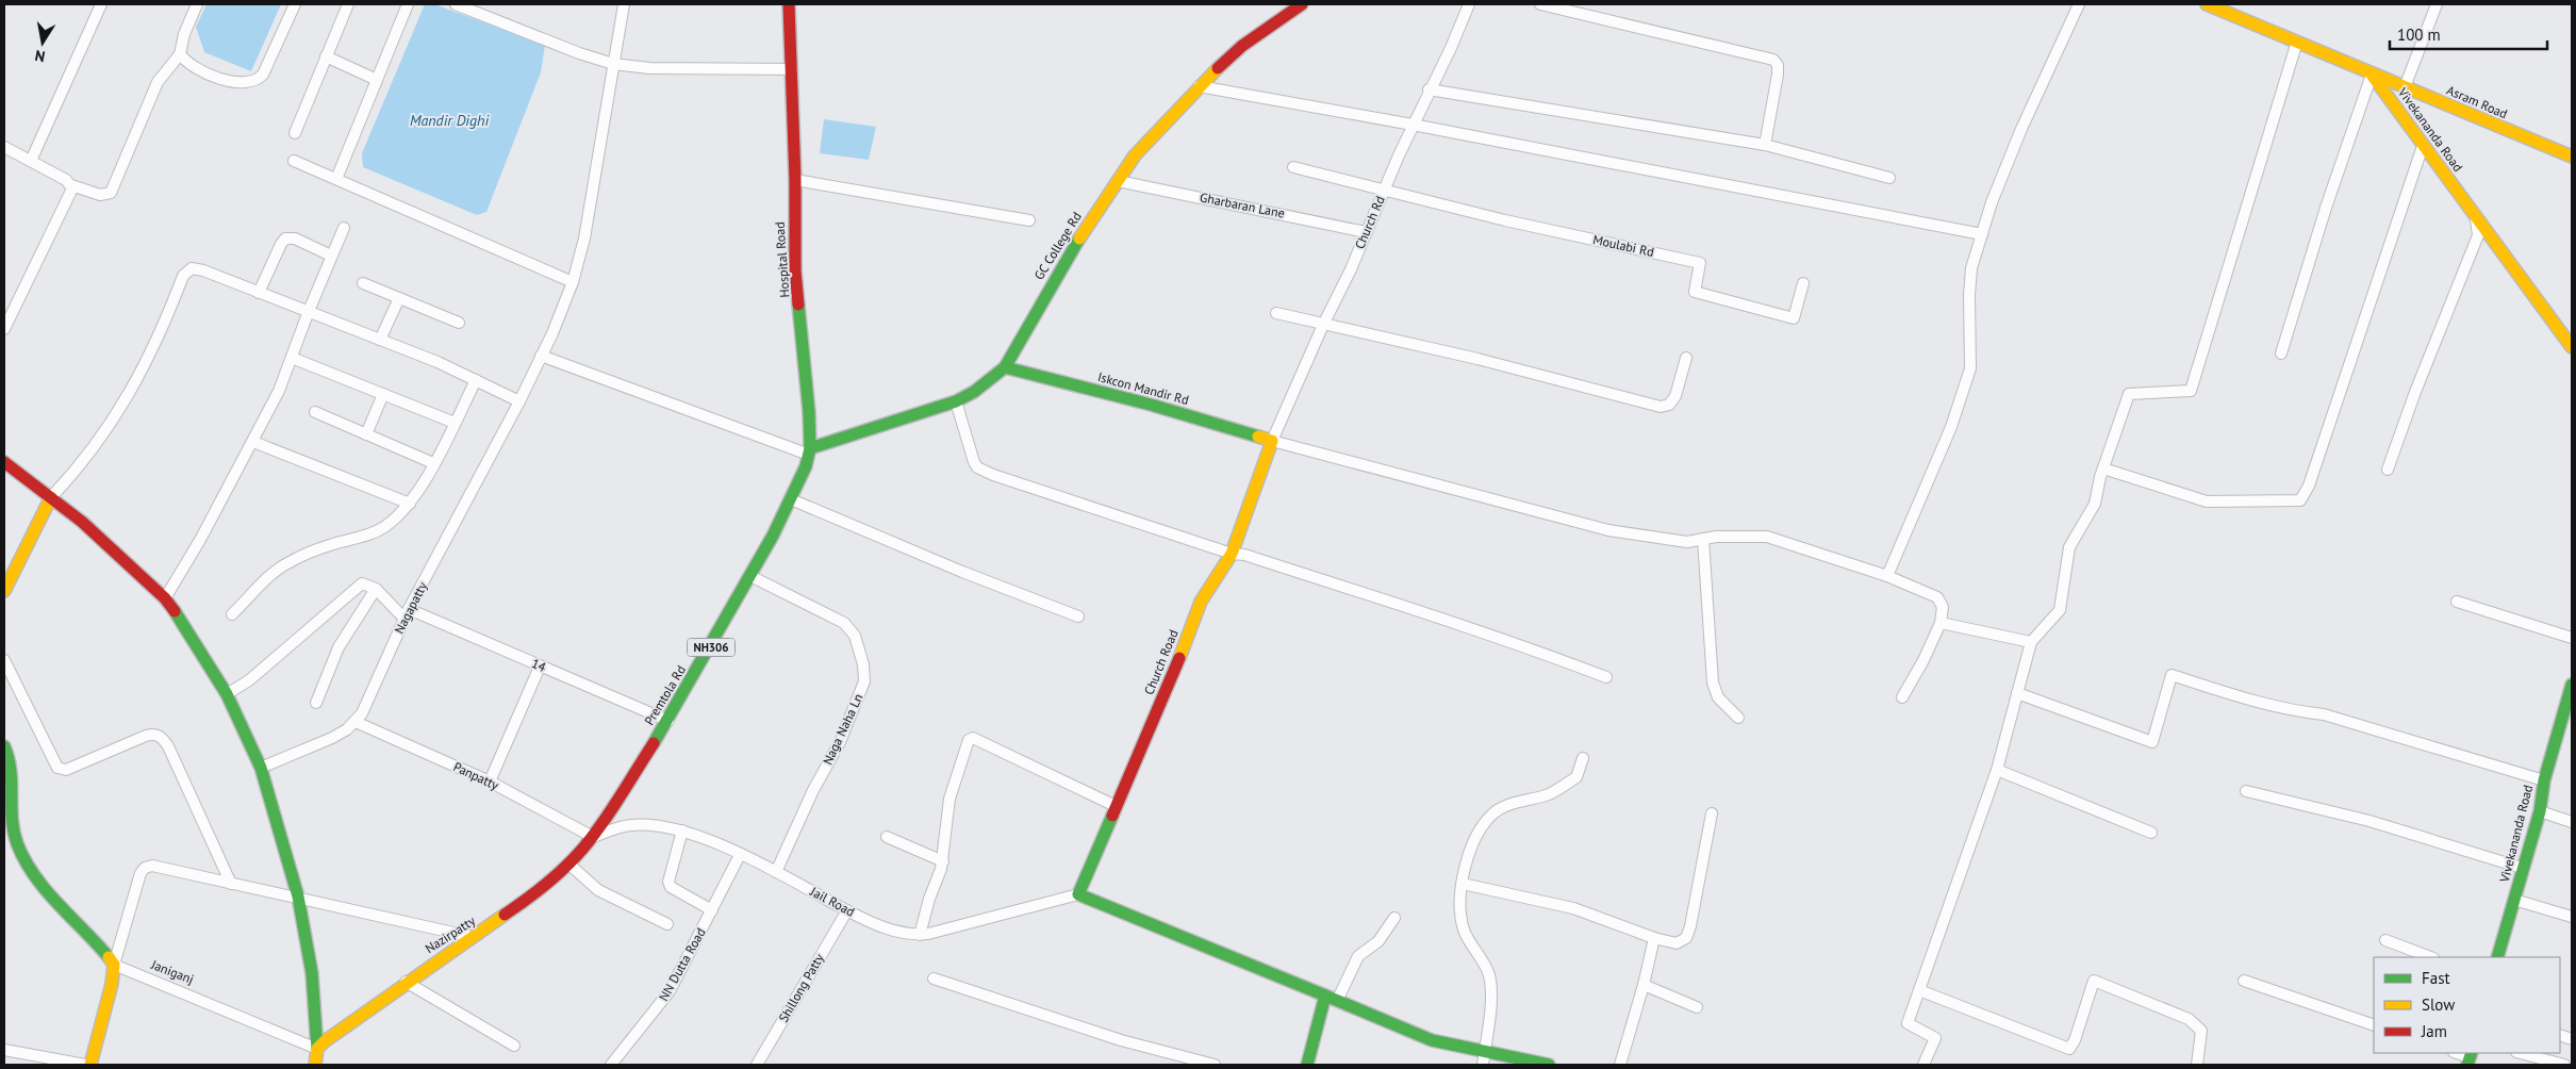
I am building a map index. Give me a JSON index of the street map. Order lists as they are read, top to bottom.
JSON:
{
  "streets": {
    "main road": [
      "Asram Road",
      "Vivekananda Road",
      "GC College Rd",
      "Hospital Road",
      "Iskcon Mandir Rd",
      "NH306",
      "Church Road",
      "Premtola Rd",
      "Nazirpatty"
    ],
    "street": [
      "Gharbaran Lane",
      "Church Rd",
      "Moulabi Rd",
      "Nagapatty",
      "14",
      "Naga Naha Ln",
      "Panpatty",
      "Jail Road",
      "NN Dutta Road",
      "Janiganj",
      "Shillong Patty"
    ]
  },
  "crossings": [
    ["Asram Road", "Vivekananda Road"],
    ["Gharbaran Lane", "Church Rd"],
    ["Gharbaran Lane", "GC College Rd"],
    ["Church Rd", "Moulabi Rd"],
    ["Church Rd", "Iskcon Mandir Rd"],
    ["Church Rd", "Church Road"],
    ["GC College Rd", "Hospital Road"],
    ["GC College Rd", "Iskcon Mandir Rd"],
    ["GC College Rd", "Premtola Rd"],
    ["Hospital Road", "NH306"],
    ["Hospital Road", "Premtola Rd"],
    ["Iskcon Mandir Rd", "Church Road"],
    ["Nagapatty", "14"],
    ["Nagapatty", "Panpatty"],
    ["Church Road", "Jail Road"],
    ["14", "Premtola Rd"],
    ["Premtola Rd", "Naga Naha Ln"],
    ["Premtola Rd", "Panpatty"],
    ["Premtola Rd", "Jail Road"],
    ["Premtola Rd", "Nazirpatty"],
    ["Naga Naha Ln", "Jail Road"],
    ["Panpatty", "Jail Road"],
    ["Panpatty", "Nazirpatty"],
    ["Jail Road", "Nazirpatty"],
    ["Jail Road", "NN Dutta Road"],
    ["Jail Road", "Shillong Patty"],
    ["Nazirpatty", "Janiganj"]
  ],
  "water": ["Mandir Dighi"],
  "legend": ["Fast", "Slow", "Jam"],
  "scale_bar": "100 m",
  "north": "bottom"
}
